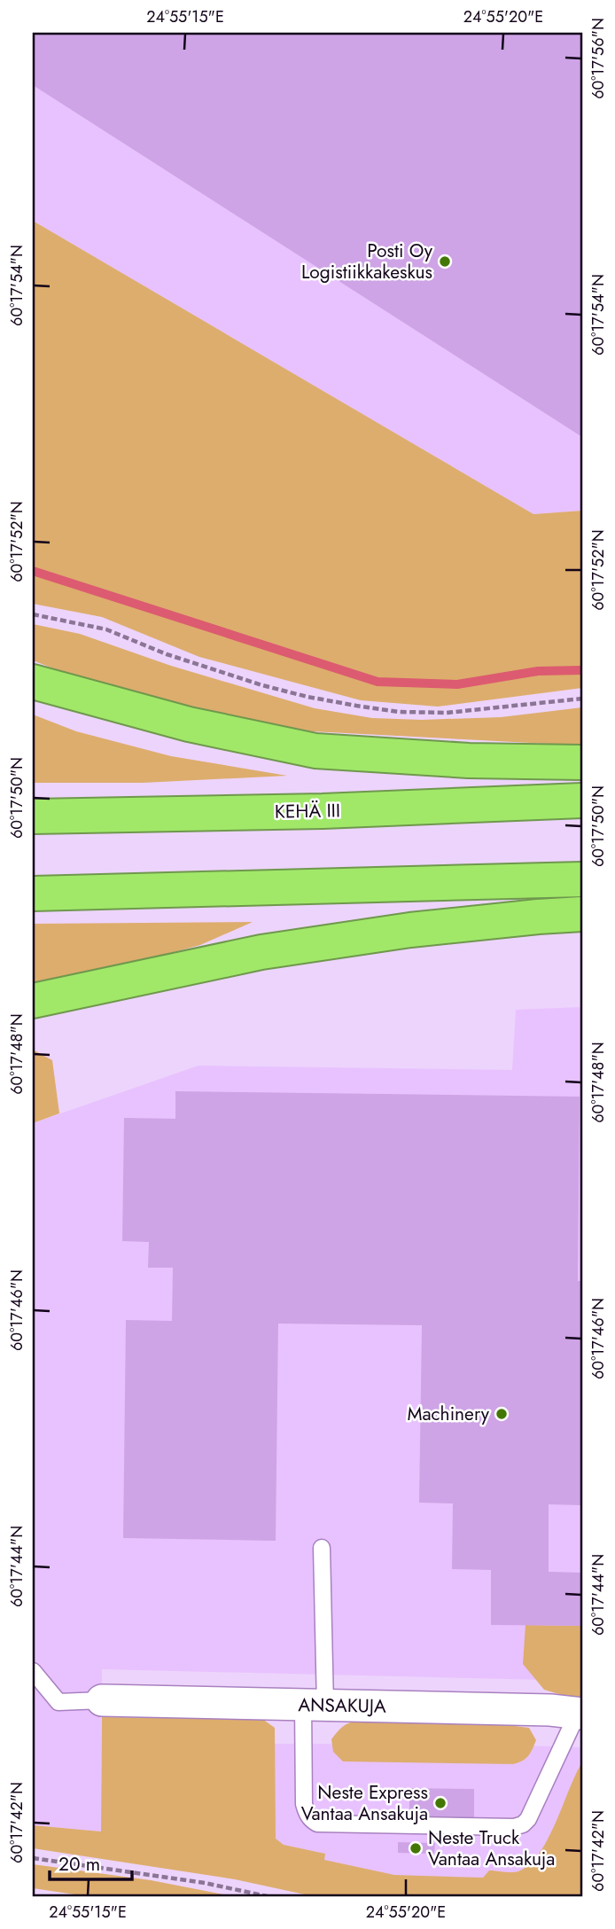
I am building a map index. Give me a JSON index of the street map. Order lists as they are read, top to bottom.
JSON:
{
  "streets": {
    "highway": ["KEHÄ III"],
    "street": ["ANSAKUJA"]
  },
  "places": [
    "Posti Oy Logistiikkakeskus",
    "Machinery",
    "Neste Express Vantaa Ansakuja",
    "Neste Truck Vantaa Ansakuja"
  ],
  "scale_bar": "20 m",
  "coordinates": [
    "24°55'15\"E",
    "24°55'20\"E",
    "60°17'56\"N",
    "60°17'54\"N",
    "60°17'52\"N",
    "60°17'50\"N",
    "60°17'48\"N",
    "60°17'46\"N",
    "60°17'44\"N",
    "60°17'42\"N"
  ]
}
